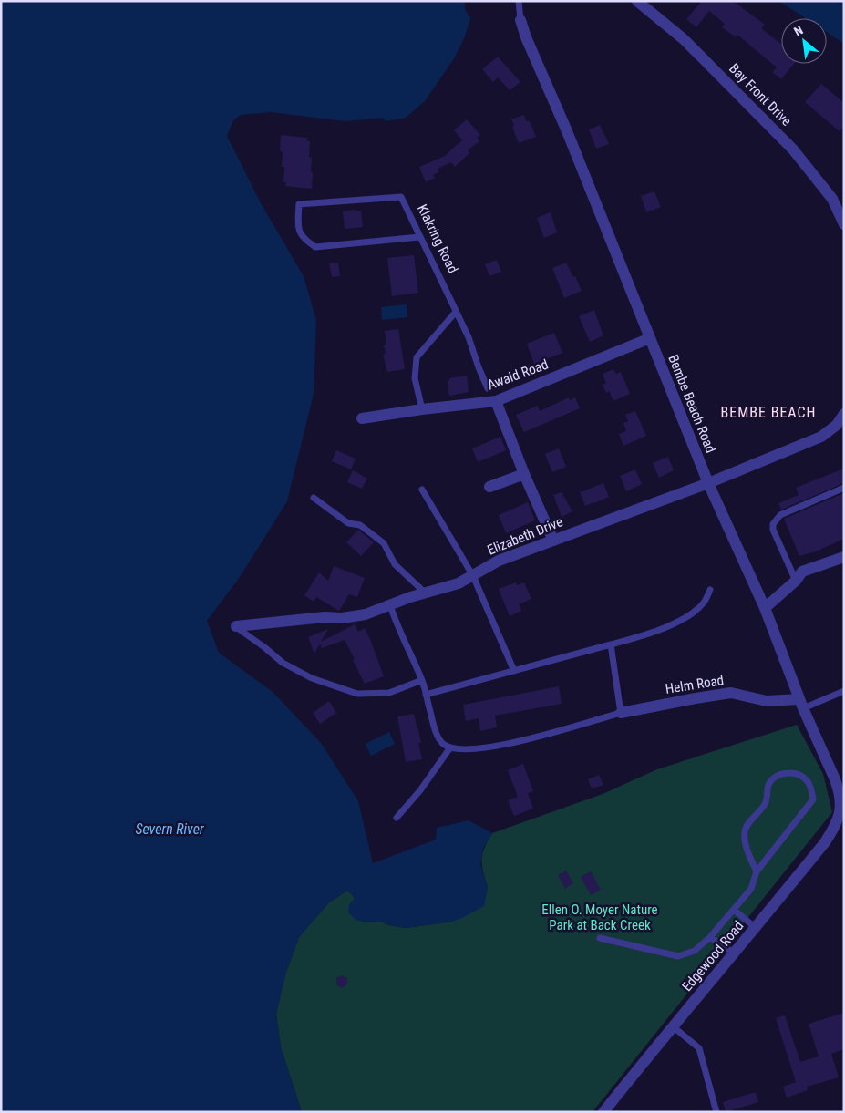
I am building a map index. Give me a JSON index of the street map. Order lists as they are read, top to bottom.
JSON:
{
  "streets": {
    "street": [
      "Bay Front Drive",
      "Awald Road",
      "Bembe Beach Road",
      "Elizabeth Drive",
      "Helm Road",
      "Edgewood Road"
    ],
    "lane": ["Klakring Road"]
  },
  "crossings": [
    ["Awald Road", "Bembe Beach Road"],
    ["Bembe Beach Road", "Elizabeth Drive"],
    ["Bembe Beach Road", "Helm Road"],
    ["Bembe Beach Road", "Edgewood Road"]
  ],
  "districts": ["BEMBE BEACH"],
  "water": ["Severn River"],
  "parks": ["Ellen O. Moyer Nature Park at Back Creek"],
  "north": "top left"
}
